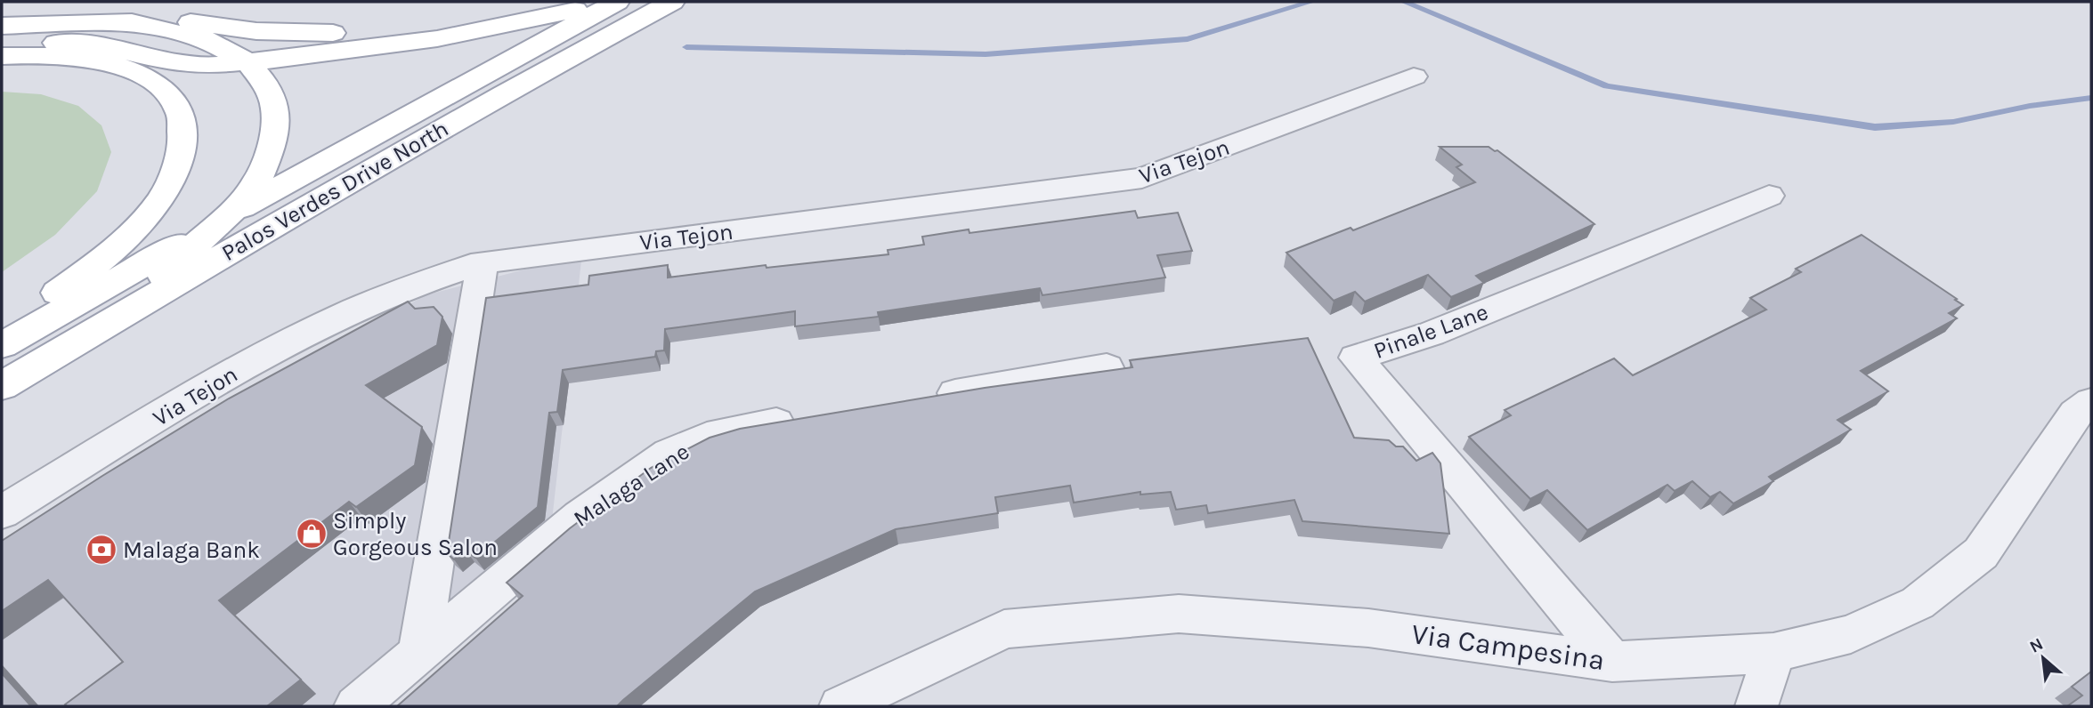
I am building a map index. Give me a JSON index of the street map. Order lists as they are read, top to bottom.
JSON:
{
  "streets": {
    "main road": ["Palos Verdes Drive North"],
    "street": [
      "Via Tejon",
      "Pinale Lane",
      "Malaga Lane",
      "Via Campesina"
    ]
  },
  "crossings": [
    ["Pinale Lane", "Via Campesina"]
  ],
  "places": {
    "shop": ["Simply Gorgeous Salon"],
    "bank": ["Malaga Bank"]
  },
  "north": "top left"
}
